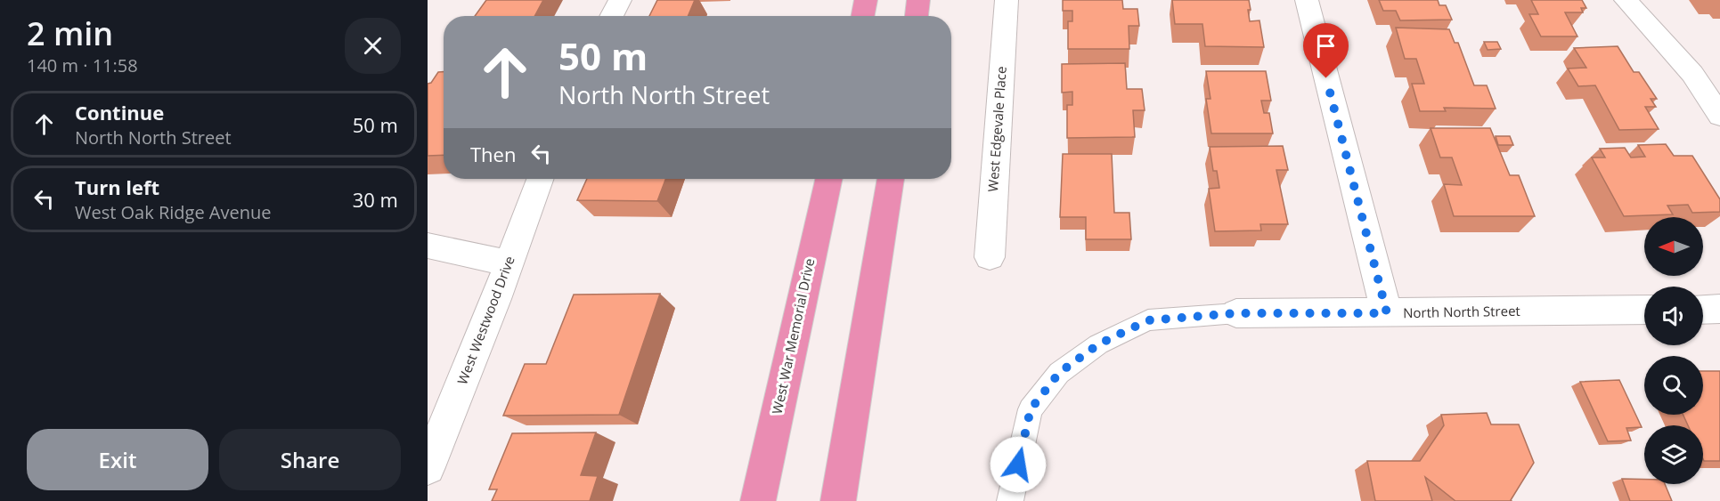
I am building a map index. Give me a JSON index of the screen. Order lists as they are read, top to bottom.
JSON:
{
  "streets": {
    "highway": ["West War Memorial Drive"],
    "street": ["West Edgevale Place", "North North Street", "West Westwood Drive"]
  },
  "north": "left",
  "page": {
    "heading": ["2 min", "140 m · 11:58"],
    "turn": ["50 m", "North North Street"],
    "list": [
      {
        "name": "Continue",
        "note": "North North Street",
        "value": "50 m"
      },
      {
        "name": "Turn left",
        "note": "West Oak Ridge Avenue",
        "value": "30 m"
      }
    ],
    "then": "Then",
    "buttons": ["Exit", "Share"]
  }
}
